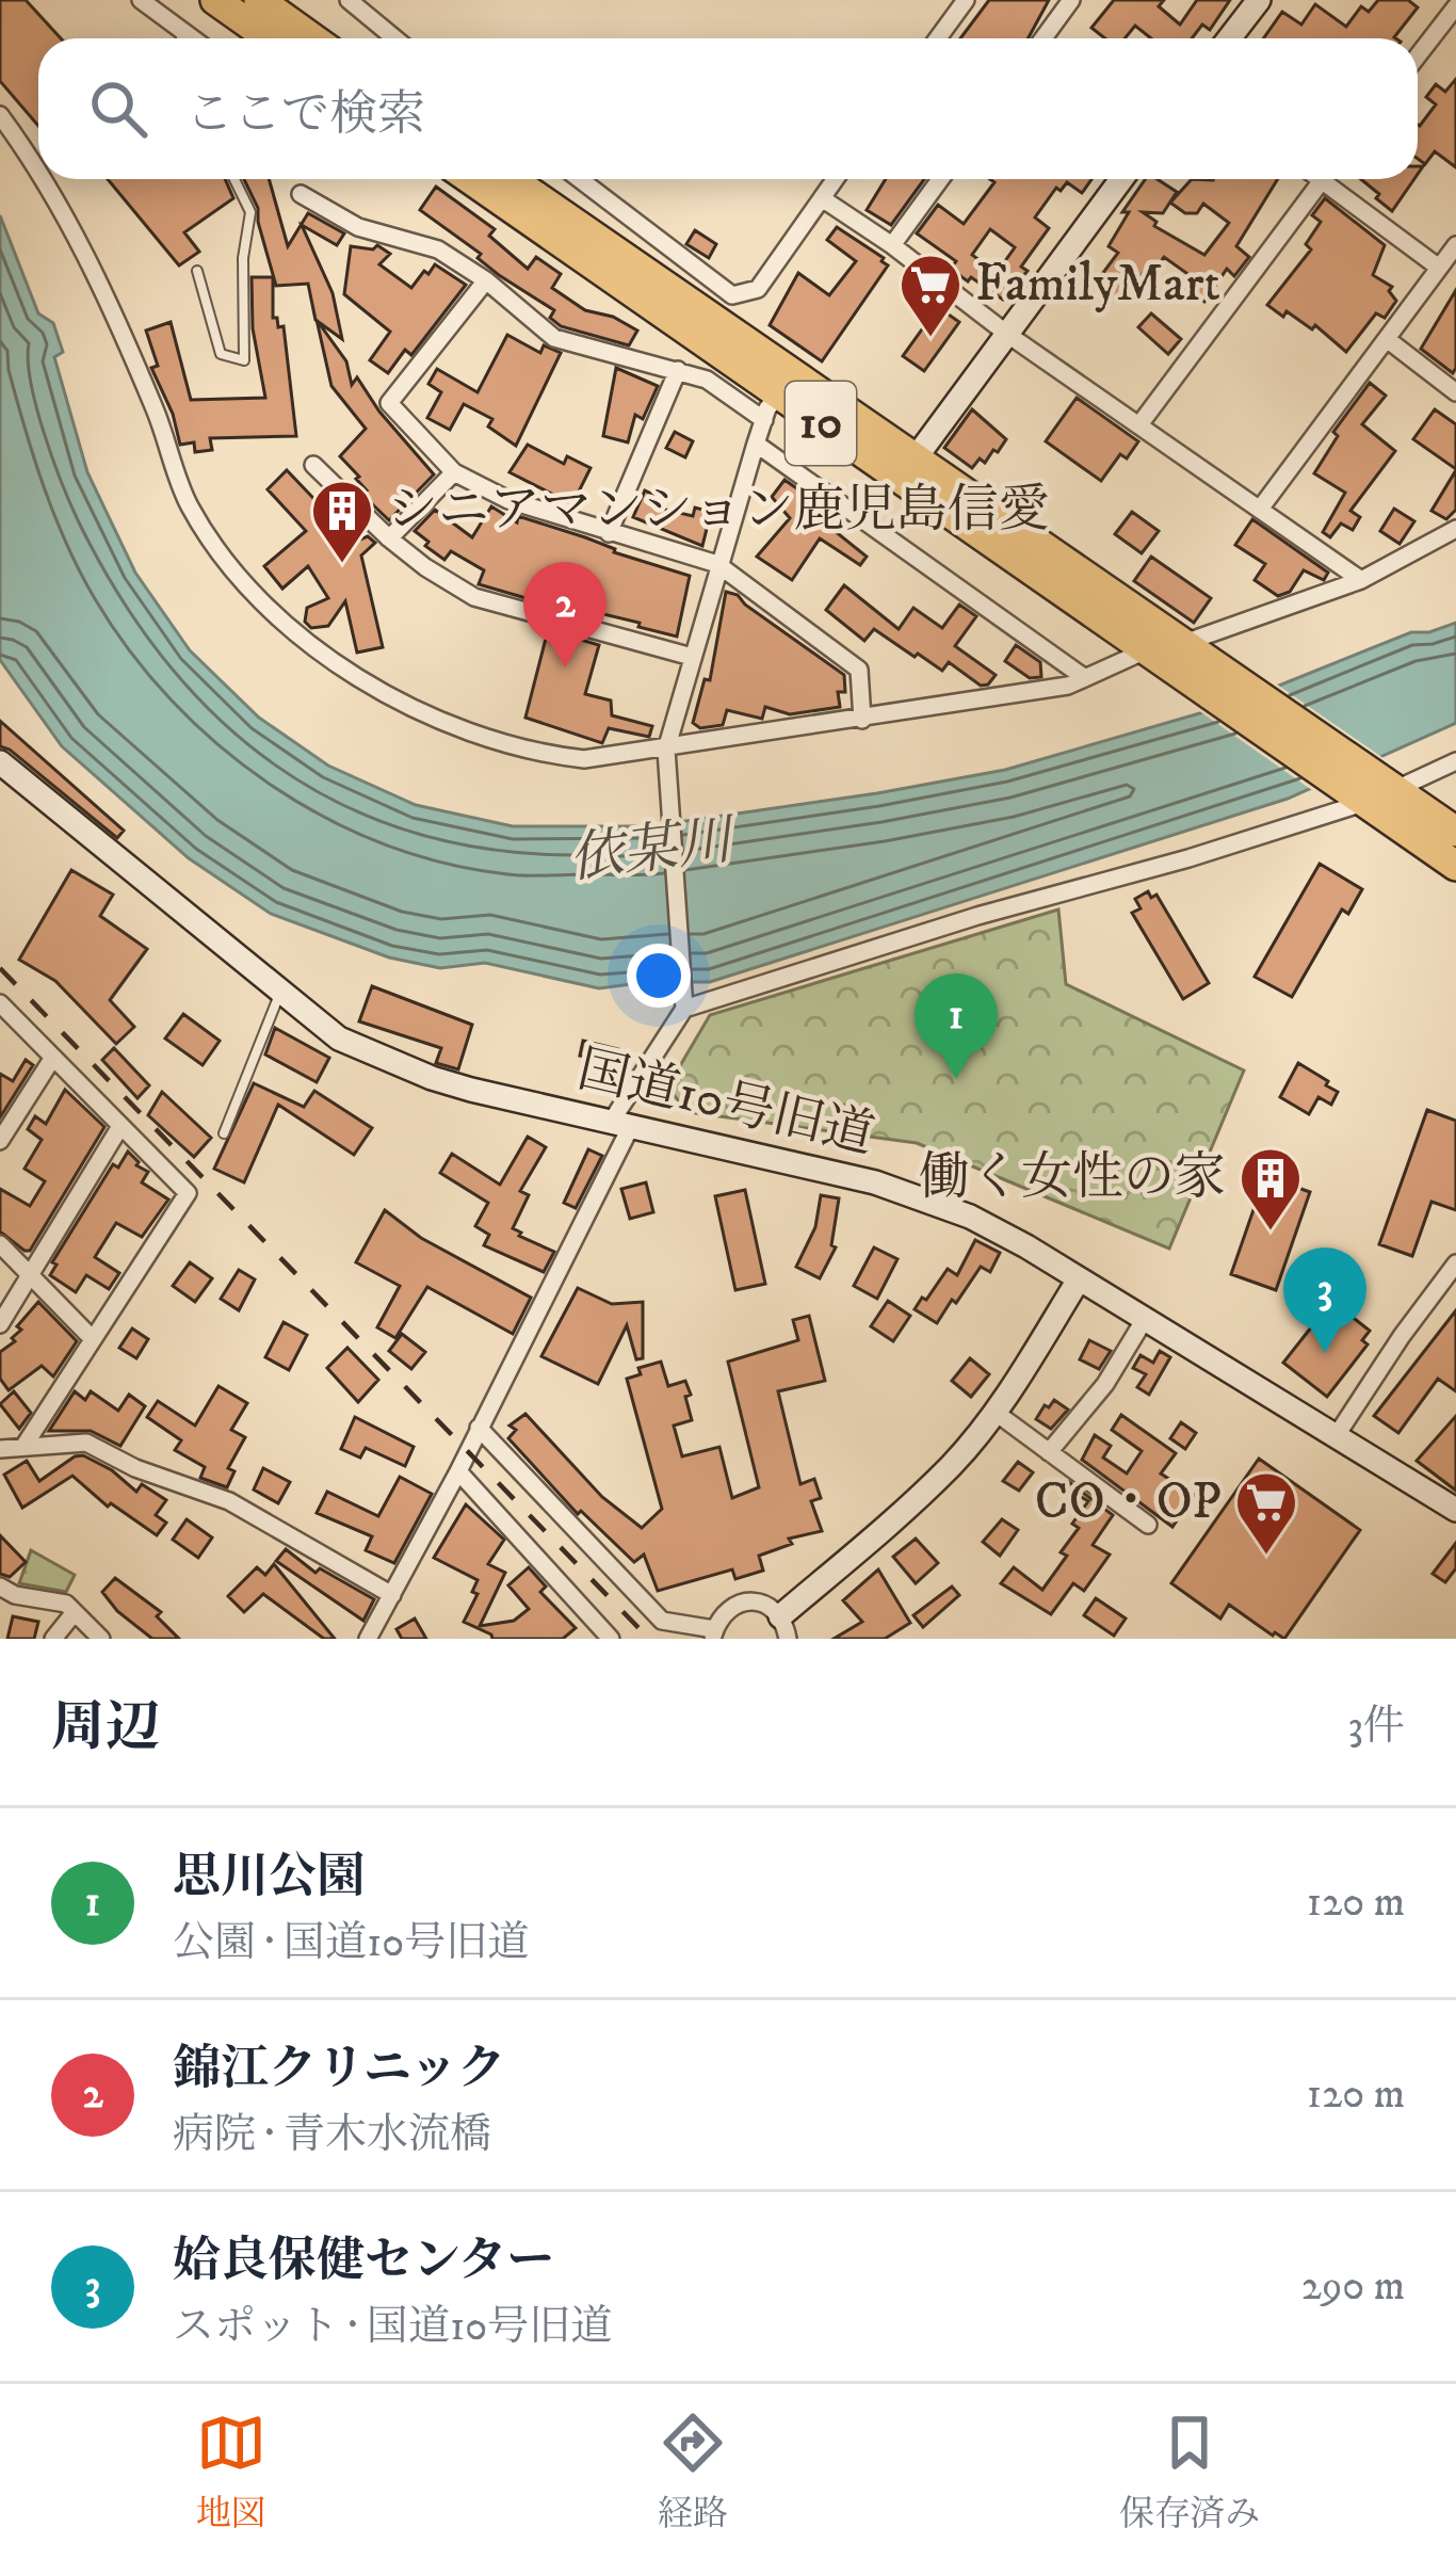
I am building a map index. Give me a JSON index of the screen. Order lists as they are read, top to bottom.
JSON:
{
  "streets": {
    "highway": ["10"],
    "street": ["国道10号旧道"]
  },
  "water": ["依某川"],
  "places": {
    "supermarket": ["FamilyMart", "CO・OP"],
    "building": ["シニアマンション鹿児島信愛", "働く女性の家"]
  },
  "page": {
    "search": "ここで検索",
    "pins": ["2", "1", "3"],
    "heading": ["周辺", "3件"],
    "list": [
      {
        "mark": "1",
        "name": "思川公園",
        "note": "公園 · 国道10号旧道",
        "value": "120 m"
      },
      {
        "mark": "2",
        "name": "錦江クリニック",
        "note": "病院 · 青木水流橋",
        "value": "120 m"
      },
      {
        "mark": "3",
        "name": "姶良保健センター",
        "note": "スポット · 国道10号旧道",
        "value": "290 m"
      }
    ],
    "nav": ["地図", "経路", "保存済み"]
  }
}
